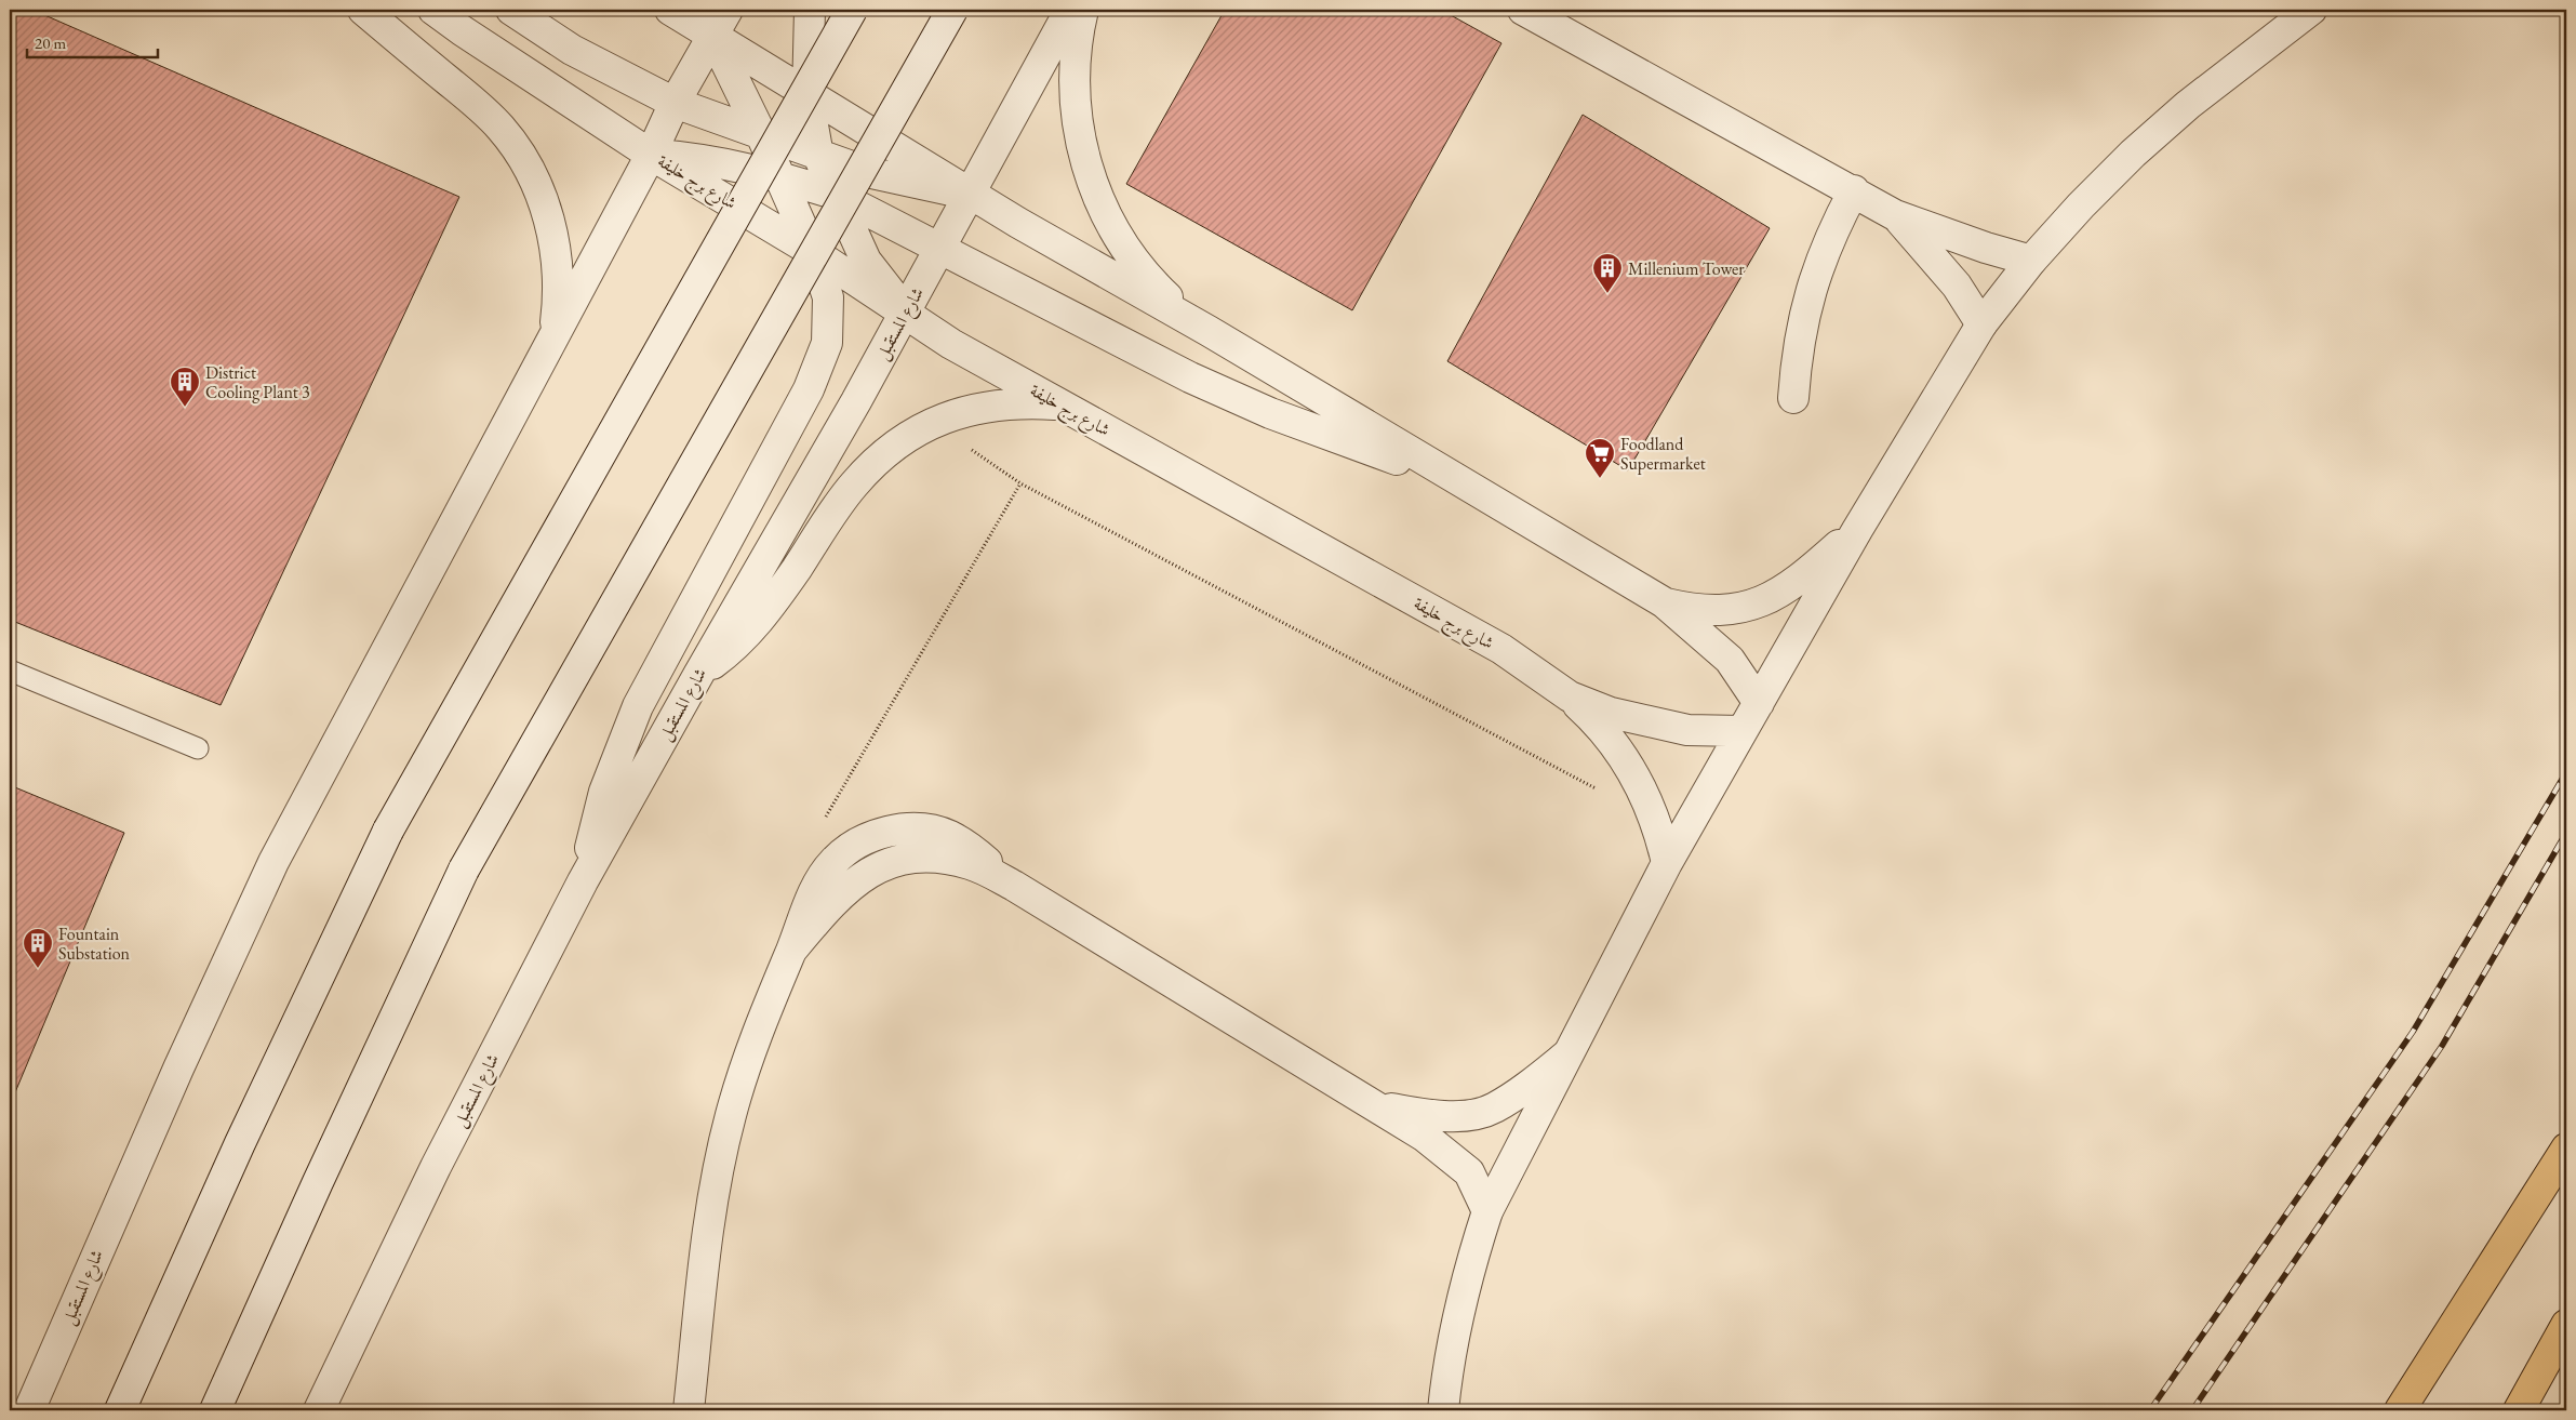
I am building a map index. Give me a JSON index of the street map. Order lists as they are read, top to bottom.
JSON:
{
  "streets": {
    "street": ["شارع برج خليفة", "شارع المستقبل"]
  },
  "crossings": [
    ["شارع برج خليفة", "شارع المستقبل"]
  ],
  "places": {
    "building": ["Millenium Tower", "District Cooling Plant 3", "Fountain Substation"],
    "supermarket": ["Foodland Supermarket"]
  },
  "scale_bar": "20 m"
}
